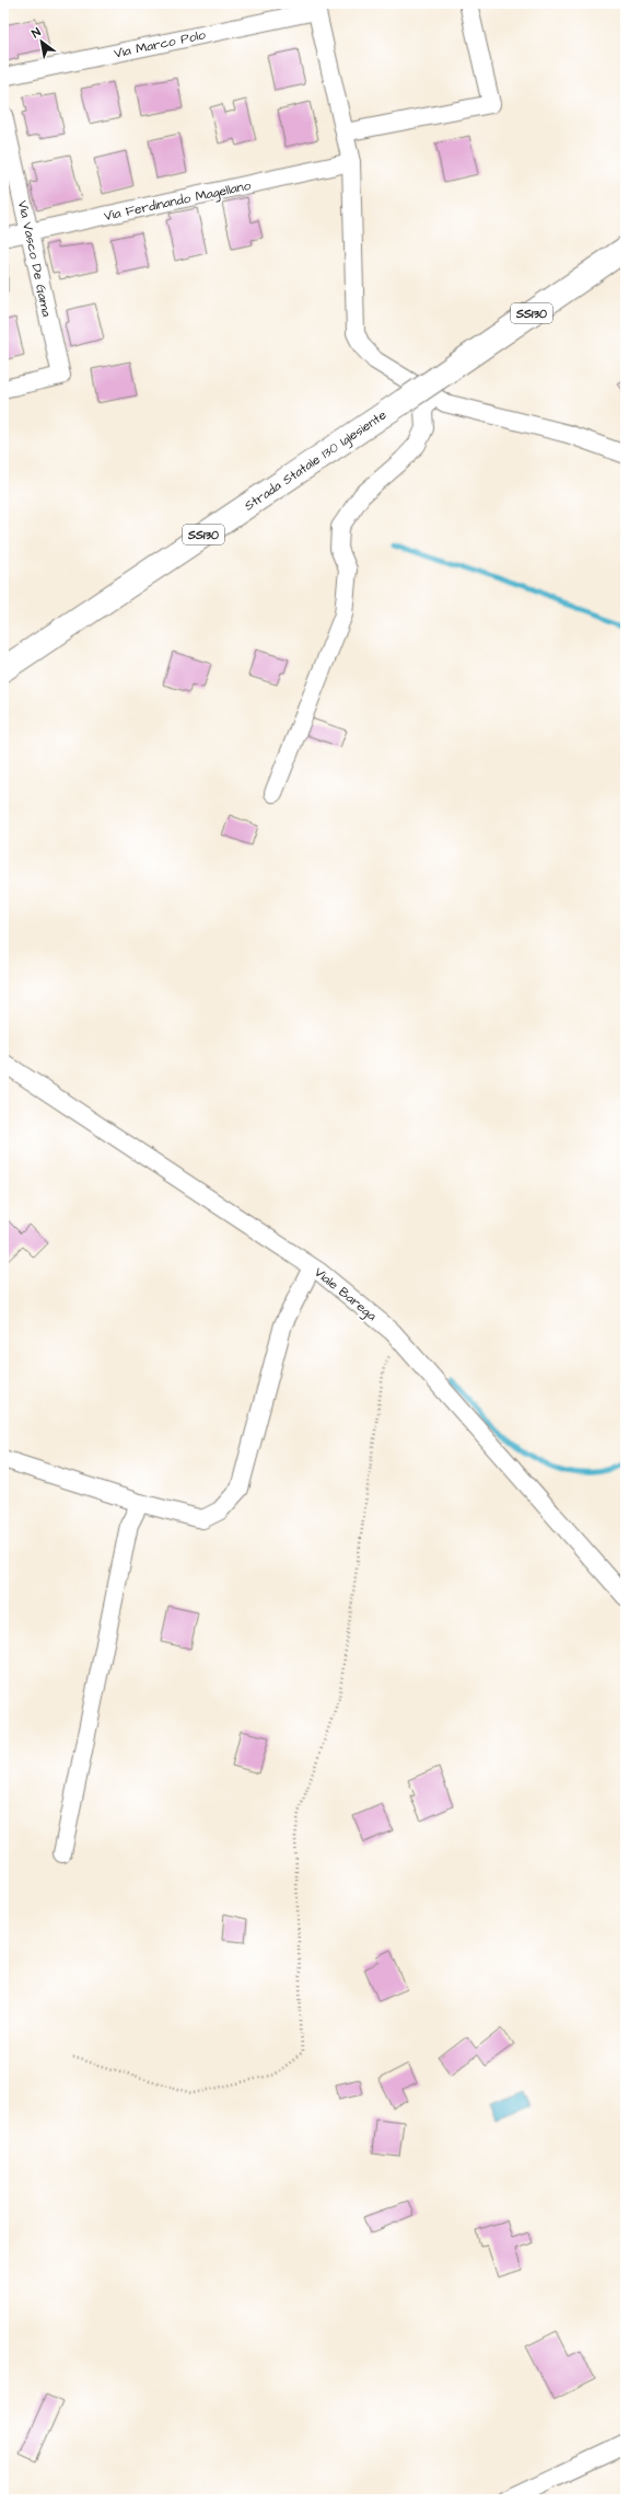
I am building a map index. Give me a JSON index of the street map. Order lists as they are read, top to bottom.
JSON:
{
  "streets": {
    "highway": ["SS130", "Strada Statale 130 Iglesiente"],
    "street": [
      "Via Marco Polo",
      "Via Ferdinando Magellano",
      "Via Vasco De Gama",
      "Viale Barega"
    ]
  },
  "crossings": [
    ["Via Ferdinando Magellano", "Via Vasco De Gama"]
  ],
  "north": "top left"
}
